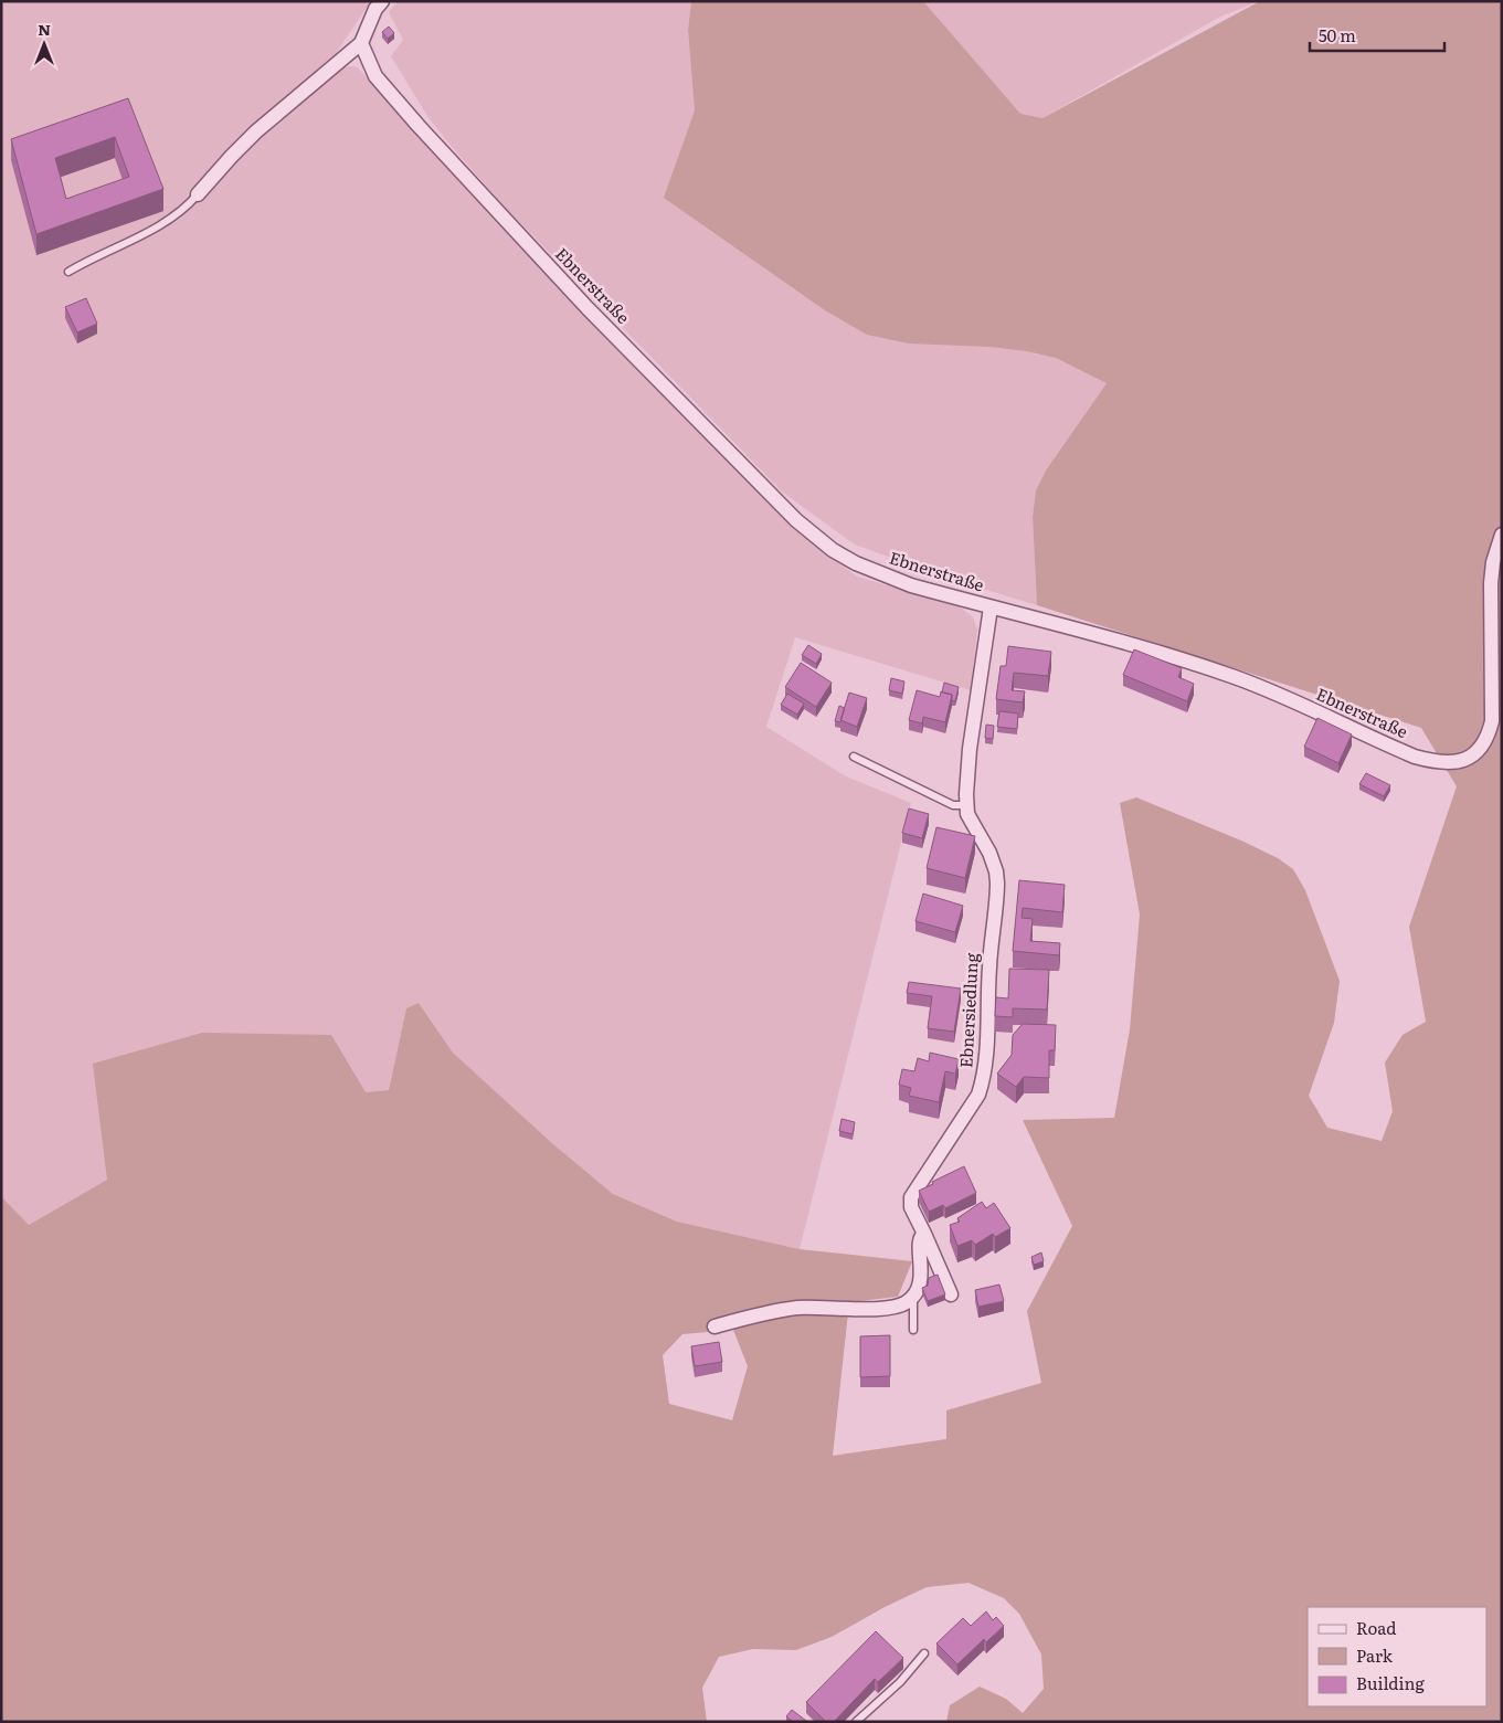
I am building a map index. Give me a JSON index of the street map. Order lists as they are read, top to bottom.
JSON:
{
  "streets": {
    "street": ["Ebnerstraße", "Ebnersiedlung"]
  },
  "crossings": [
    ["Ebnerstraße", "Ebnersiedlung"]
  ],
  "legend": ["Road", "Park", "Building"],
  "scale_bar": "50 m",
  "north": "top"
}
